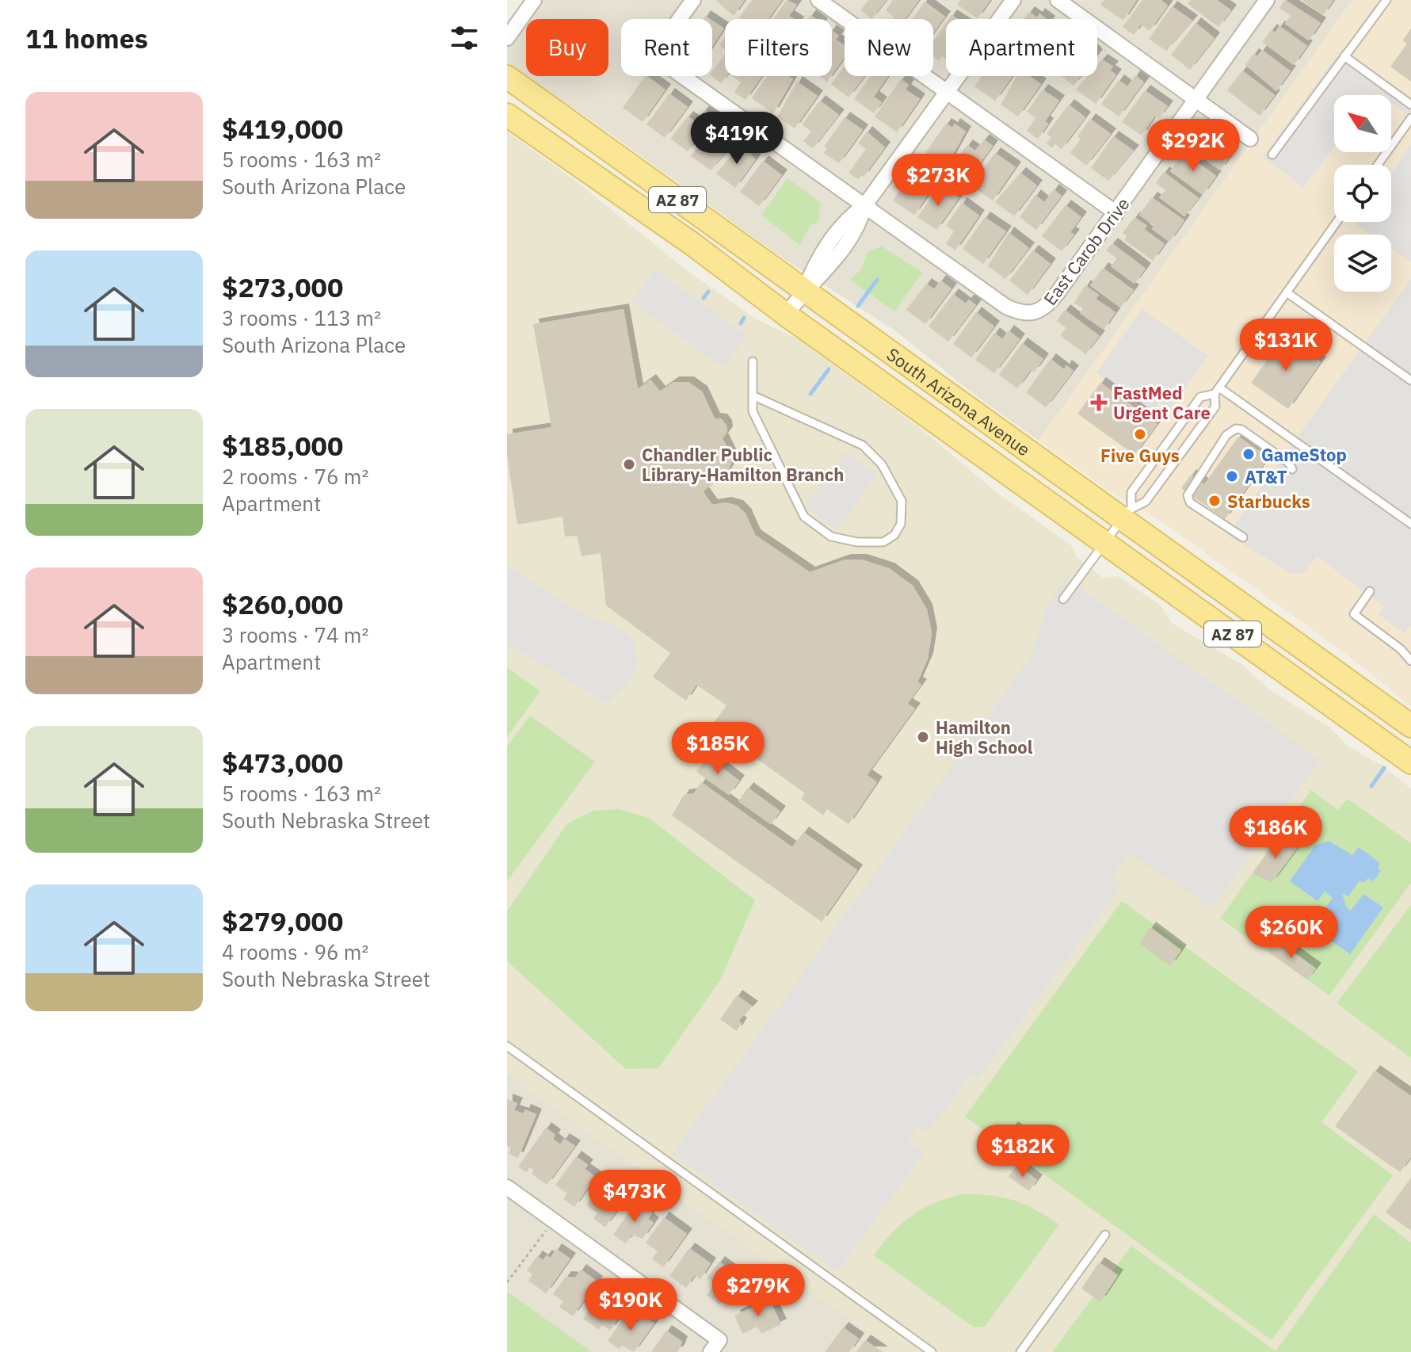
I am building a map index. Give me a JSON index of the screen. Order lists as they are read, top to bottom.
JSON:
{
  "streets": {
    "main road": ["AZ 87", "South Arizona Avenue"],
    "street": ["East Carob Drive"]
  },
  "places": {
    "health": ["FastMed Urgent Care"],
    "other": [
      "Five Guys",
      "GameStop",
      "Chandler Public Library-Hamilton Branch",
      "AT&T",
      "Starbucks",
      "Hamilton High School"
    ]
  },
  "north": "top left",
  "page": {
    "heading": "11 homes",
    "chip": [
      "Buy",
      "Rent",
      "Filters",
      "New",
      "Apartment"
    ],
    "list": [
      {
        "name": "$419,000",
        "note": "5 rooms · 163 m² · South Arizona Place"
      },
      {
        "name": "$273,000",
        "note": "3 rooms · 113 m² · South Arizona Place"
      },
      {
        "name": "$185,000",
        "note": "2 rooms · 76 m² · Apartment"
      },
      {
        "name": "$260,000",
        "note": "3 rooms · 74 m² · Apartment"
      },
      {
        "name": "$473,000",
        "note": "5 rooms · 163 m² · South Nebraska Street"
      },
      {
        "name": "$279,000",
        "note": "4 rooms · 96 m² · South Nebraska Street"
      }
    ],
    "price": [
      "$419K",
      "$292K",
      "$273K",
      "$131K",
      "$185K",
      "$186K",
      "$260K",
      "$182K",
      "$473K",
      "$279K",
      "$190K"
    ]
  }
}
